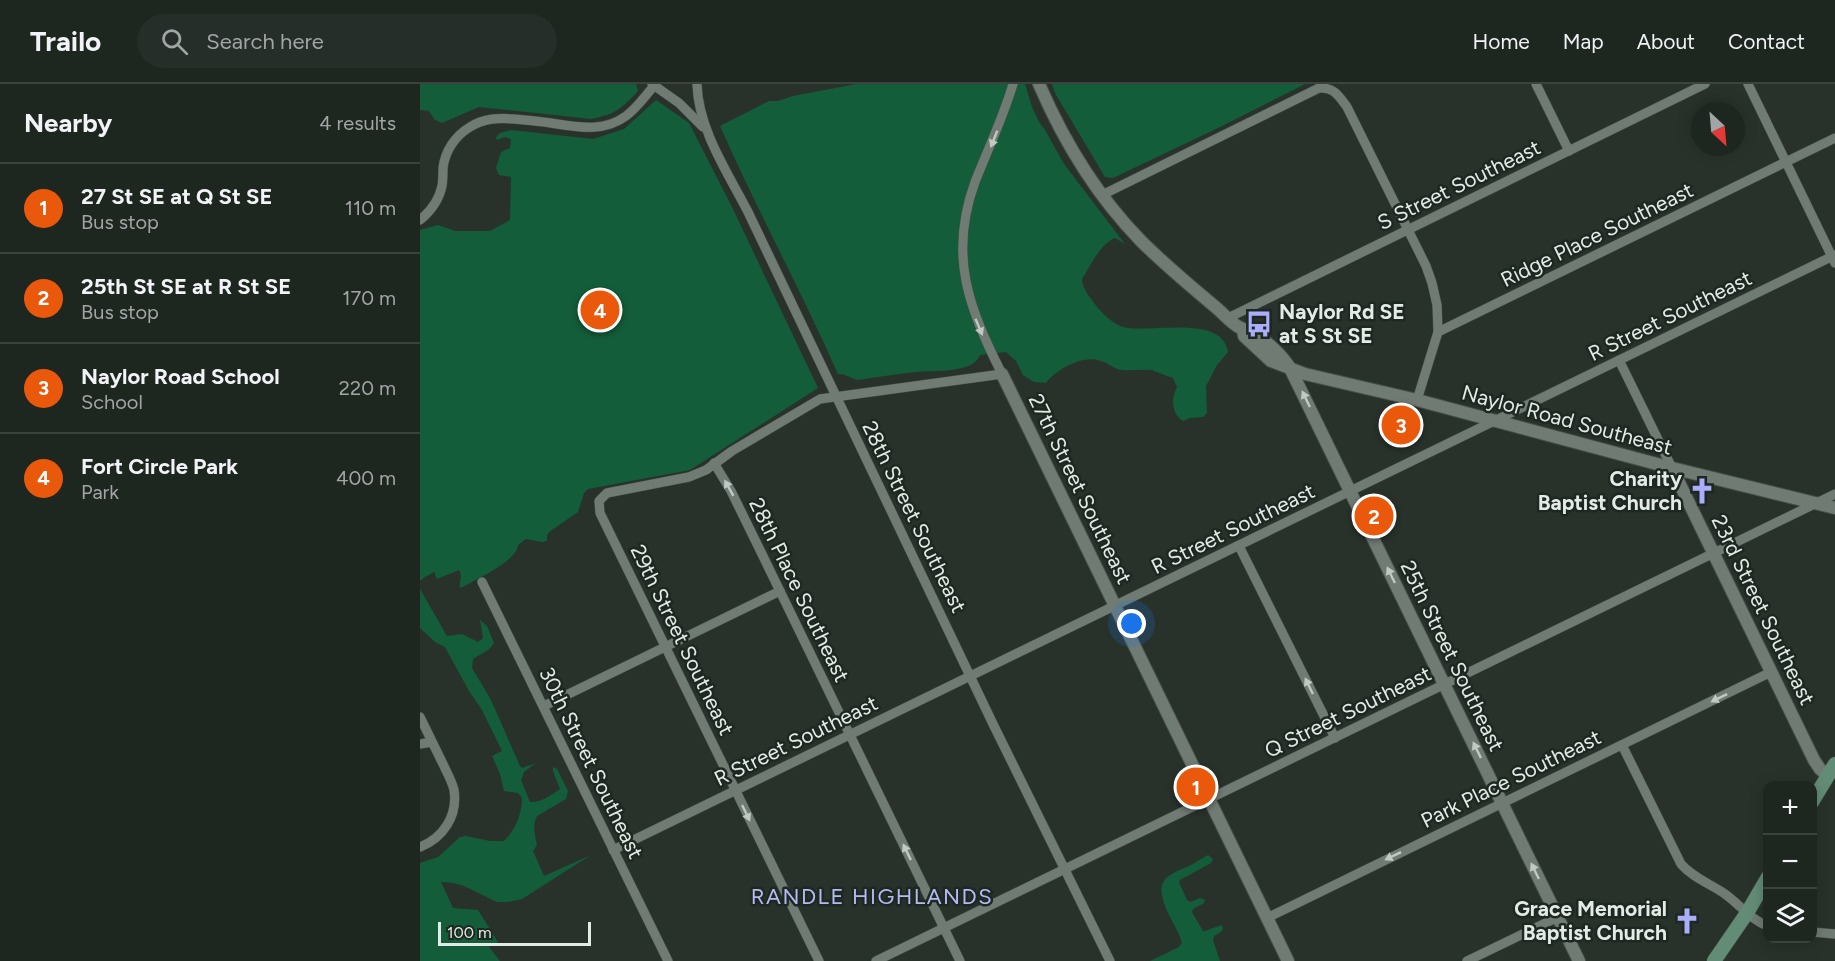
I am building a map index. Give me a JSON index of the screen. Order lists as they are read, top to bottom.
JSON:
{
  "streets": {
    "street": [
      "S Street Southeast",
      "Ridge Place Southeast",
      "R Street Southeast",
      "Naylor Road Southeast",
      "27th Street Southeast",
      "28th Street Southeast",
      "28th Place Southeast",
      "23rd Street Southeast",
      "29th Street Southeast",
      "25th Street Southeast",
      "Q Street Southeast",
      "30th Street Southeast",
      "Park Place Southeast"
    ]
  },
  "crossings": [
    ["S Street Southeast", "Naylor Road Southeast"],
    ["R Street Southeast", "Naylor Road Southeast"],
    ["R Street Southeast", "27th Street Southeast"],
    ["R Street Southeast", "28th Street Southeast"],
    ["R Street Southeast", "28th Place Southeast"],
    ["R Street Southeast", "23rd Street Southeast"],
    ["R Street Southeast", "29th Street Southeast"],
    ["R Street Southeast", "25th Street Southeast"],
    ["R Street Southeast", "30th Street Southeast"],
    ["Naylor Road Southeast", "23rd Street Southeast"],
    ["Naylor Road Southeast", "25th Street Southeast"],
    ["Naylor Road Southeast", "Q Street Southeast"],
    ["27th Street Southeast", "Q Street Southeast"],
    ["27th Street Southeast", "Park Place Southeast"],
    ["28th Street Southeast", "Q Street Southeast"],
    ["28th Place Southeast", "29th Street Southeast"],
    ["28th Place Southeast", "Q Street Southeast"],
    ["23rd Street Southeast", "Q Street Southeast"],
    ["23rd Street Southeast", "Park Place Southeast"],
    ["25th Street Southeast", "Q Street Southeast"],
    ["25th Street Southeast", "Park Place Southeast"]
  ],
  "one_way": ["28th Place Southeast", "25th Street Southeast", "Park Place Southeast"],
  "districts": ["RANDLE HIGHLANDS"],
  "places": {
    "bus stop": ["Naylor Rd SE at S St SE"],
    "church": ["Charity Baptist Church", "Grace Memorial Baptist Church"]
  },
  "scale_bar": "100 m",
  "north": "bottom right",
  "page": {
    "header": "Trailo",
    "search": "Search here",
    "nav": [
      "Home",
      "Map",
      "About",
      "Contact"
    ],
    "heading": ["Nearby", "4 results"],
    "list": [
      {
        "mark": "1",
        "name": "27 St SE at Q St SE",
        "note": "Bus stop",
        "value": "110 m"
      },
      {
        "mark": "2",
        "name": "25th St SE at R St SE",
        "note": "Bus stop",
        "value": "170 m"
      },
      {
        "mark": "3",
        "name": "Naylor Road School",
        "note": "School",
        "value": "220 m"
      },
      {
        "mark": "4",
        "name": "Fort Circle Park",
        "note": "Park",
        "value": "400 m"
      }
    ],
    "pins": [
      "4",
      "3",
      "2",
      "1"
    ],
    "map_buttons": ["+", "−"],
    "scale": "100 m"
  }
}
